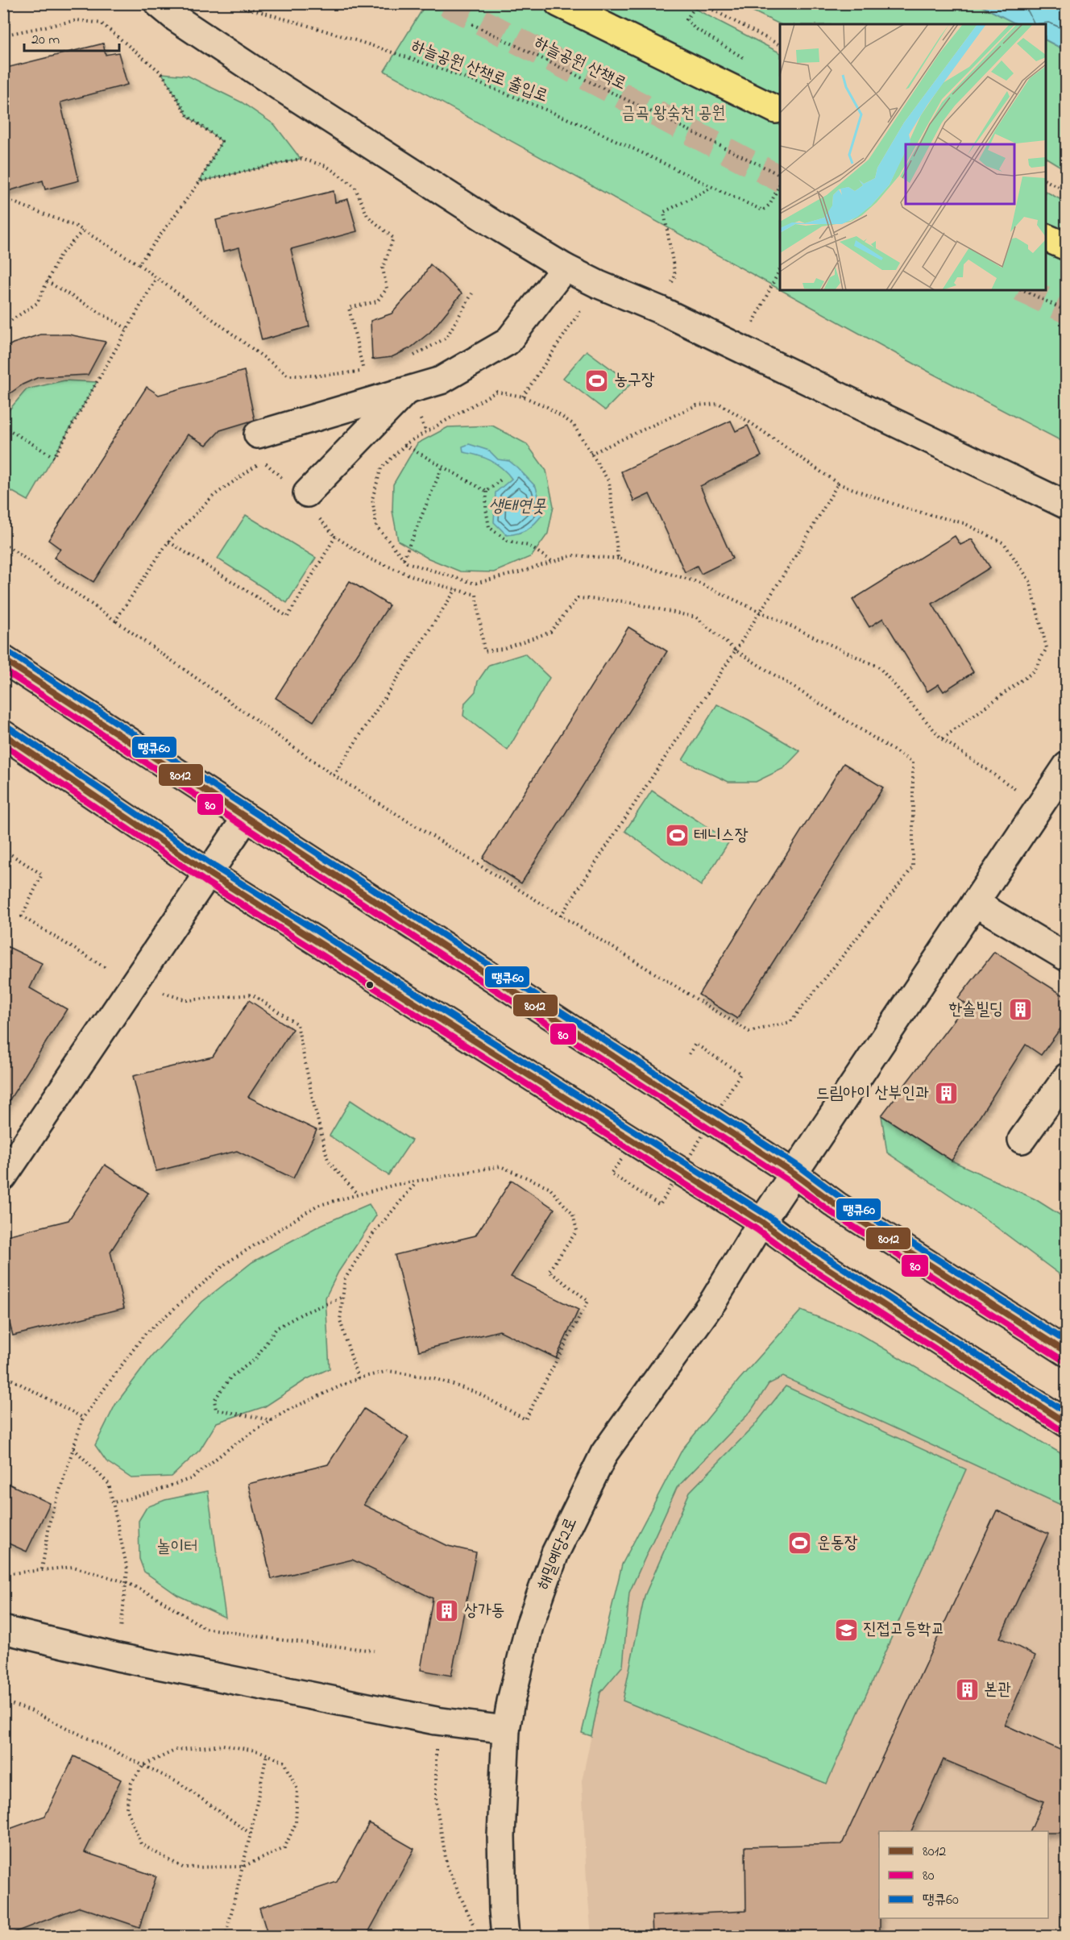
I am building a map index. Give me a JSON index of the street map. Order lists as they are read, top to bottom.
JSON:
{
  "streets": {
    "street": ["해밀예당2로"],
    "path": ["하늘공원 산책로", "하늘공원 산책로 출입로"]
  },
  "water": ["생태연못"],
  "parks": ["금곡 왕숙천 공원", "놀이터"],
  "places": {
    "sports": ["농구장", "테니스장", "운동장"],
    "building": [
      "한솔빌딩",
      "드림아이 산부인과",
      "상가동",
      "본관"
    ],
    "school or university": ["진접고등학교"]
  },
  "lines": ["transit line 땡큐60", "transit line 8012", "transit line 80"],
  "legend": ["8012", "80", "땡큐60"],
  "scale_bar": "20 m"
}
